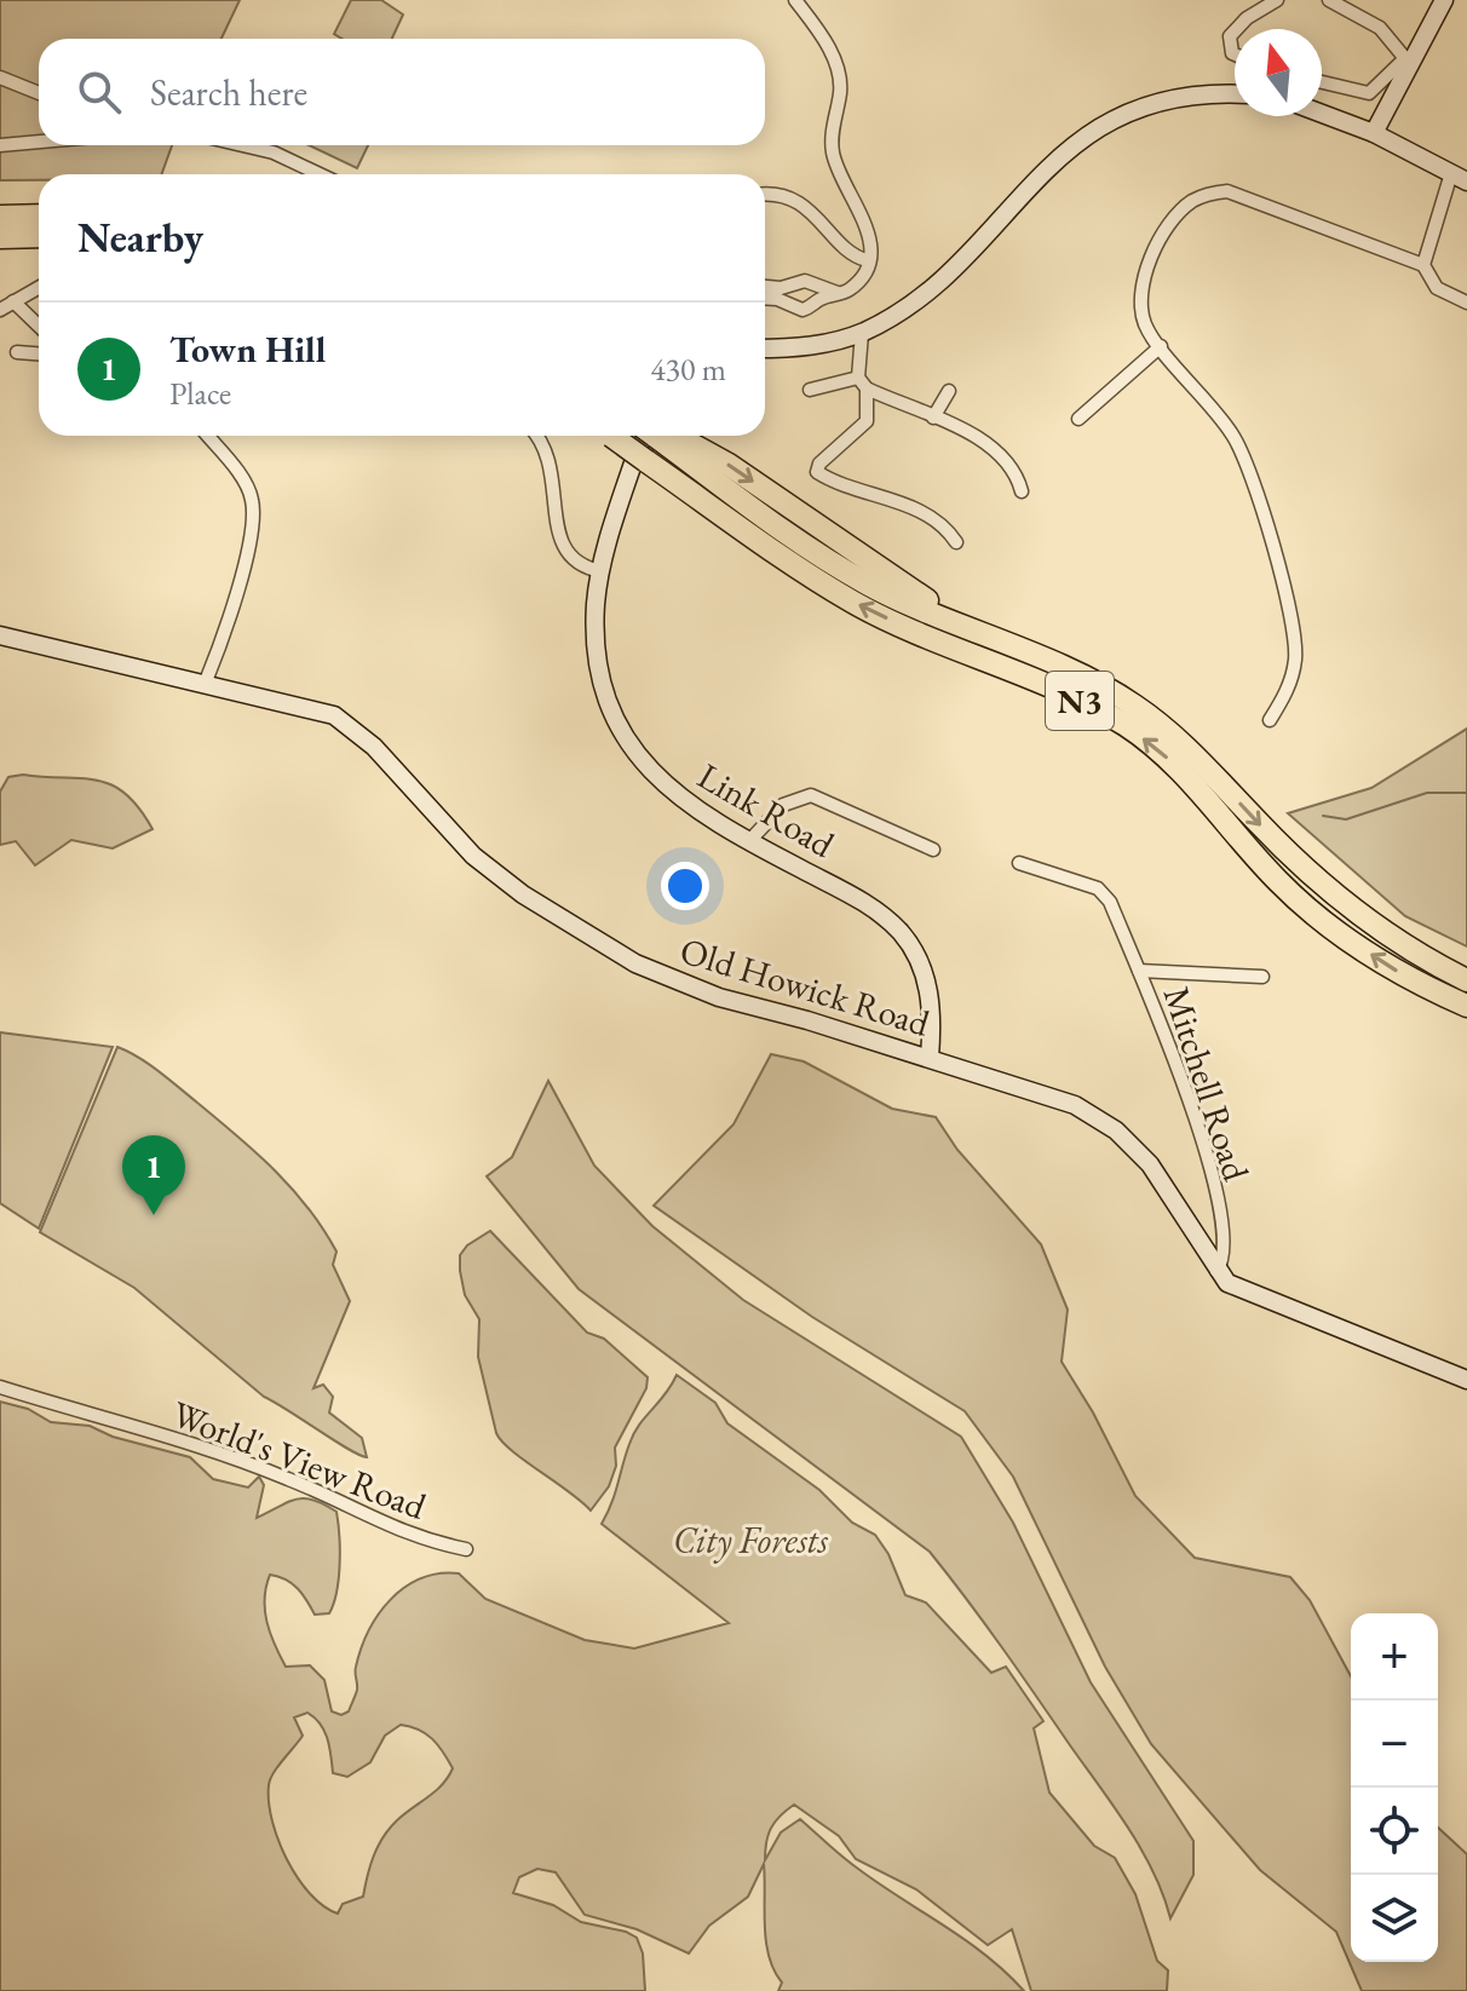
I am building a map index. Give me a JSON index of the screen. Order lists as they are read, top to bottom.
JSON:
{
  "streets": {
    "highway": ["N3"],
    "street": [
      "Link Road",
      "Old Howick Road",
      "Mitchell Road",
      "World's View Road"
    ]
  },
  "crossings": [
    ["Link Road", "Old Howick Road"],
    ["Old Howick Road", "Mitchell Road"]
  ],
  "parks": ["City Forests"],
  "north": "top",
  "page": {
    "search": "Search here",
    "heading": "Nearby",
    "list": [
      {
        "mark": "1",
        "name": "Town Hill",
        "note": "Place",
        "value": "430 m"
      }
    ],
    "pins": "1",
    "map_buttons": ["+", "−"]
  }
}
